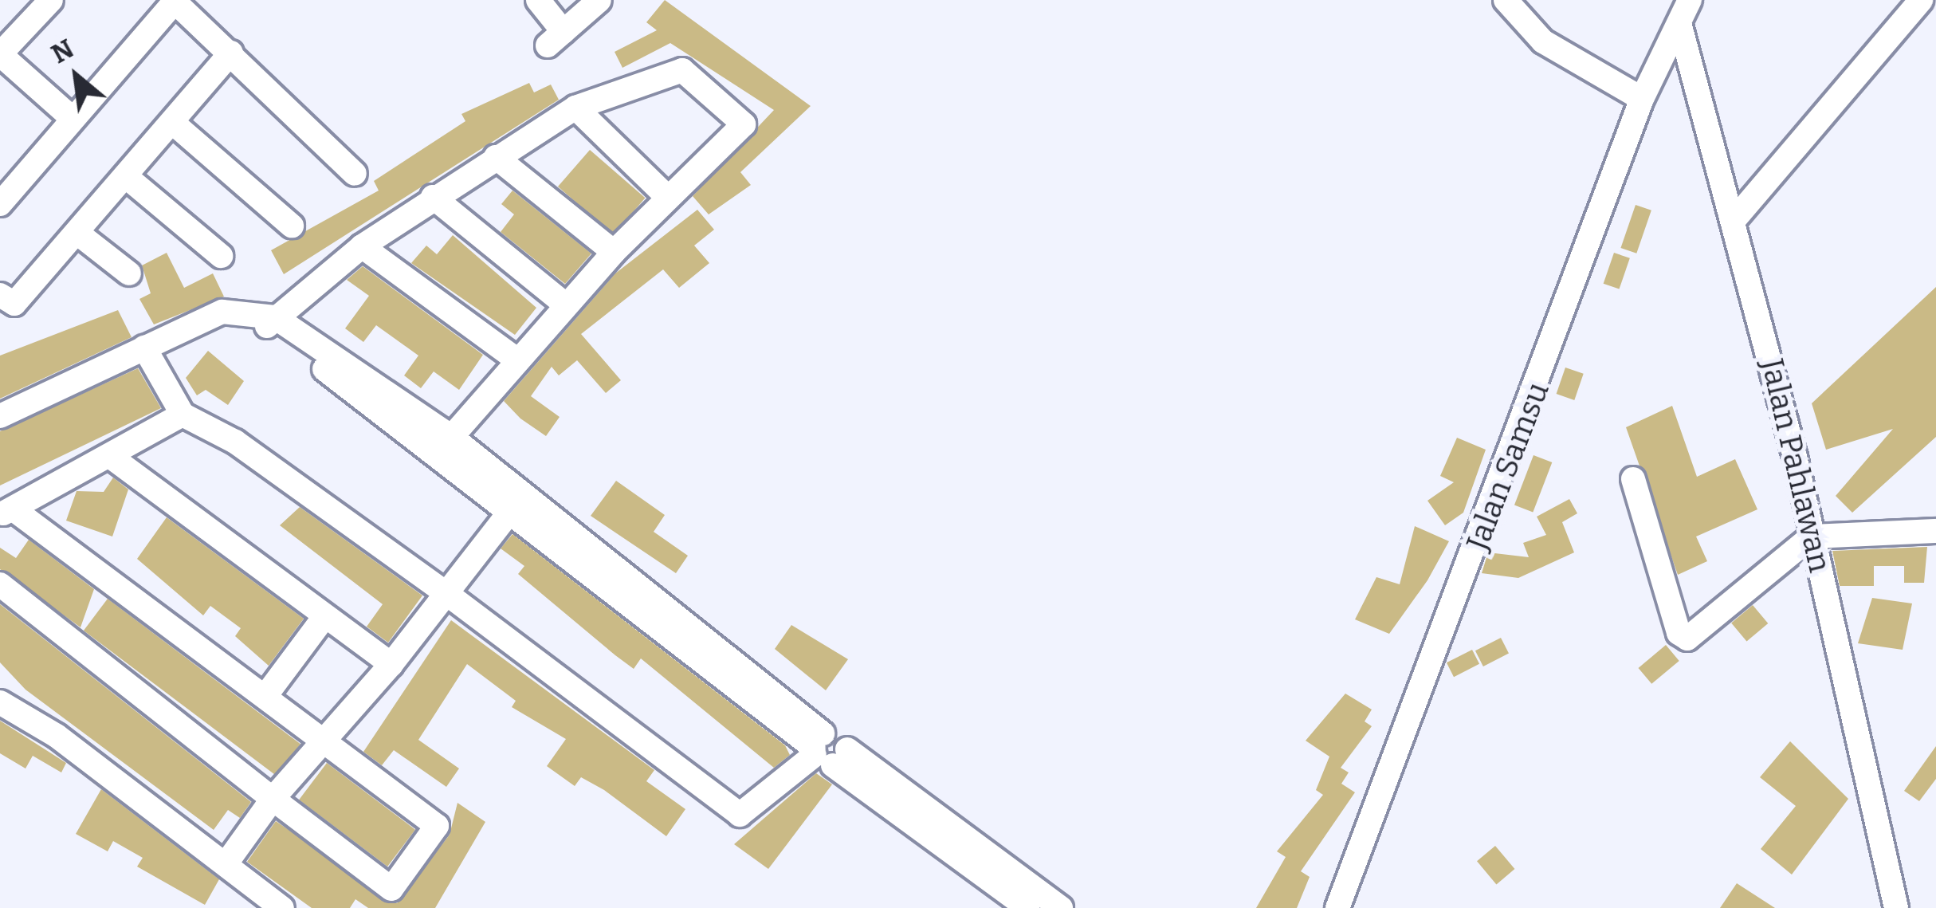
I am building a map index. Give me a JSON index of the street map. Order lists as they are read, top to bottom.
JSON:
{
  "streets": {
    "street": ["Jalan Pahlawan", "Jalan Samsu"]
  },
  "crossings": [
    ["Jalan Pahlawan", "Jalan Samsu"]
  ],
  "north": "top left"
}
